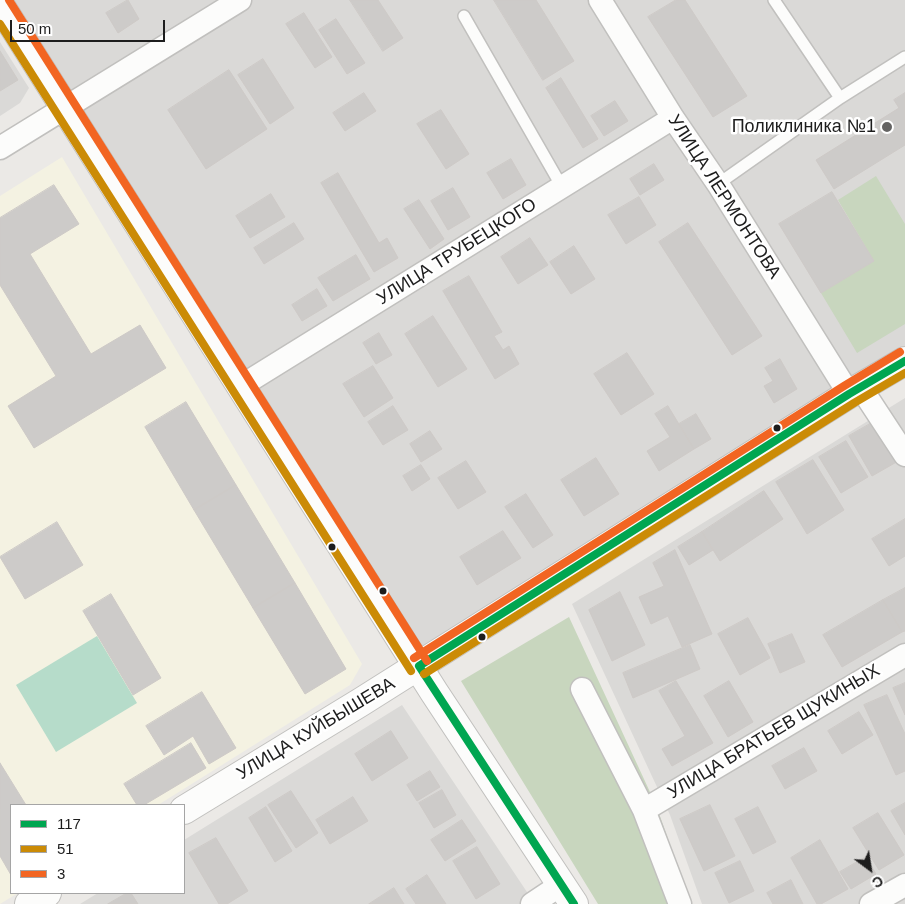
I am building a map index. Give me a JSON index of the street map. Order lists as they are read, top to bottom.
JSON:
{
  "streets": {
    "street": [
      "УЛИЦА ЛЕРМОНТОВА",
      "УЛИЦА ТРУБЕЦКОГО",
      "УЛИЦА КУЙБЫШЕВА",
      "УЛИЦА БРАТЬЕВ ЩУКИНЫХ"
    ]
  },
  "crossings": [
    ["УЛИЦА ЛЕРМОНТОВА", "УЛИЦА ТРУБЕЦКОГО"],
    ["УЛИЦА ЛЕРМОНТОВА", "УЛИЦА КУЙБЫШЕВА"]
  ],
  "places": ["Поликлиника №1"],
  "lines": ["transit line 3", "transit line 51", "transit line 117"],
  "legend": ["117", "51", "3"],
  "scale_bar": "50 m",
  "north": "bottom right"
}
